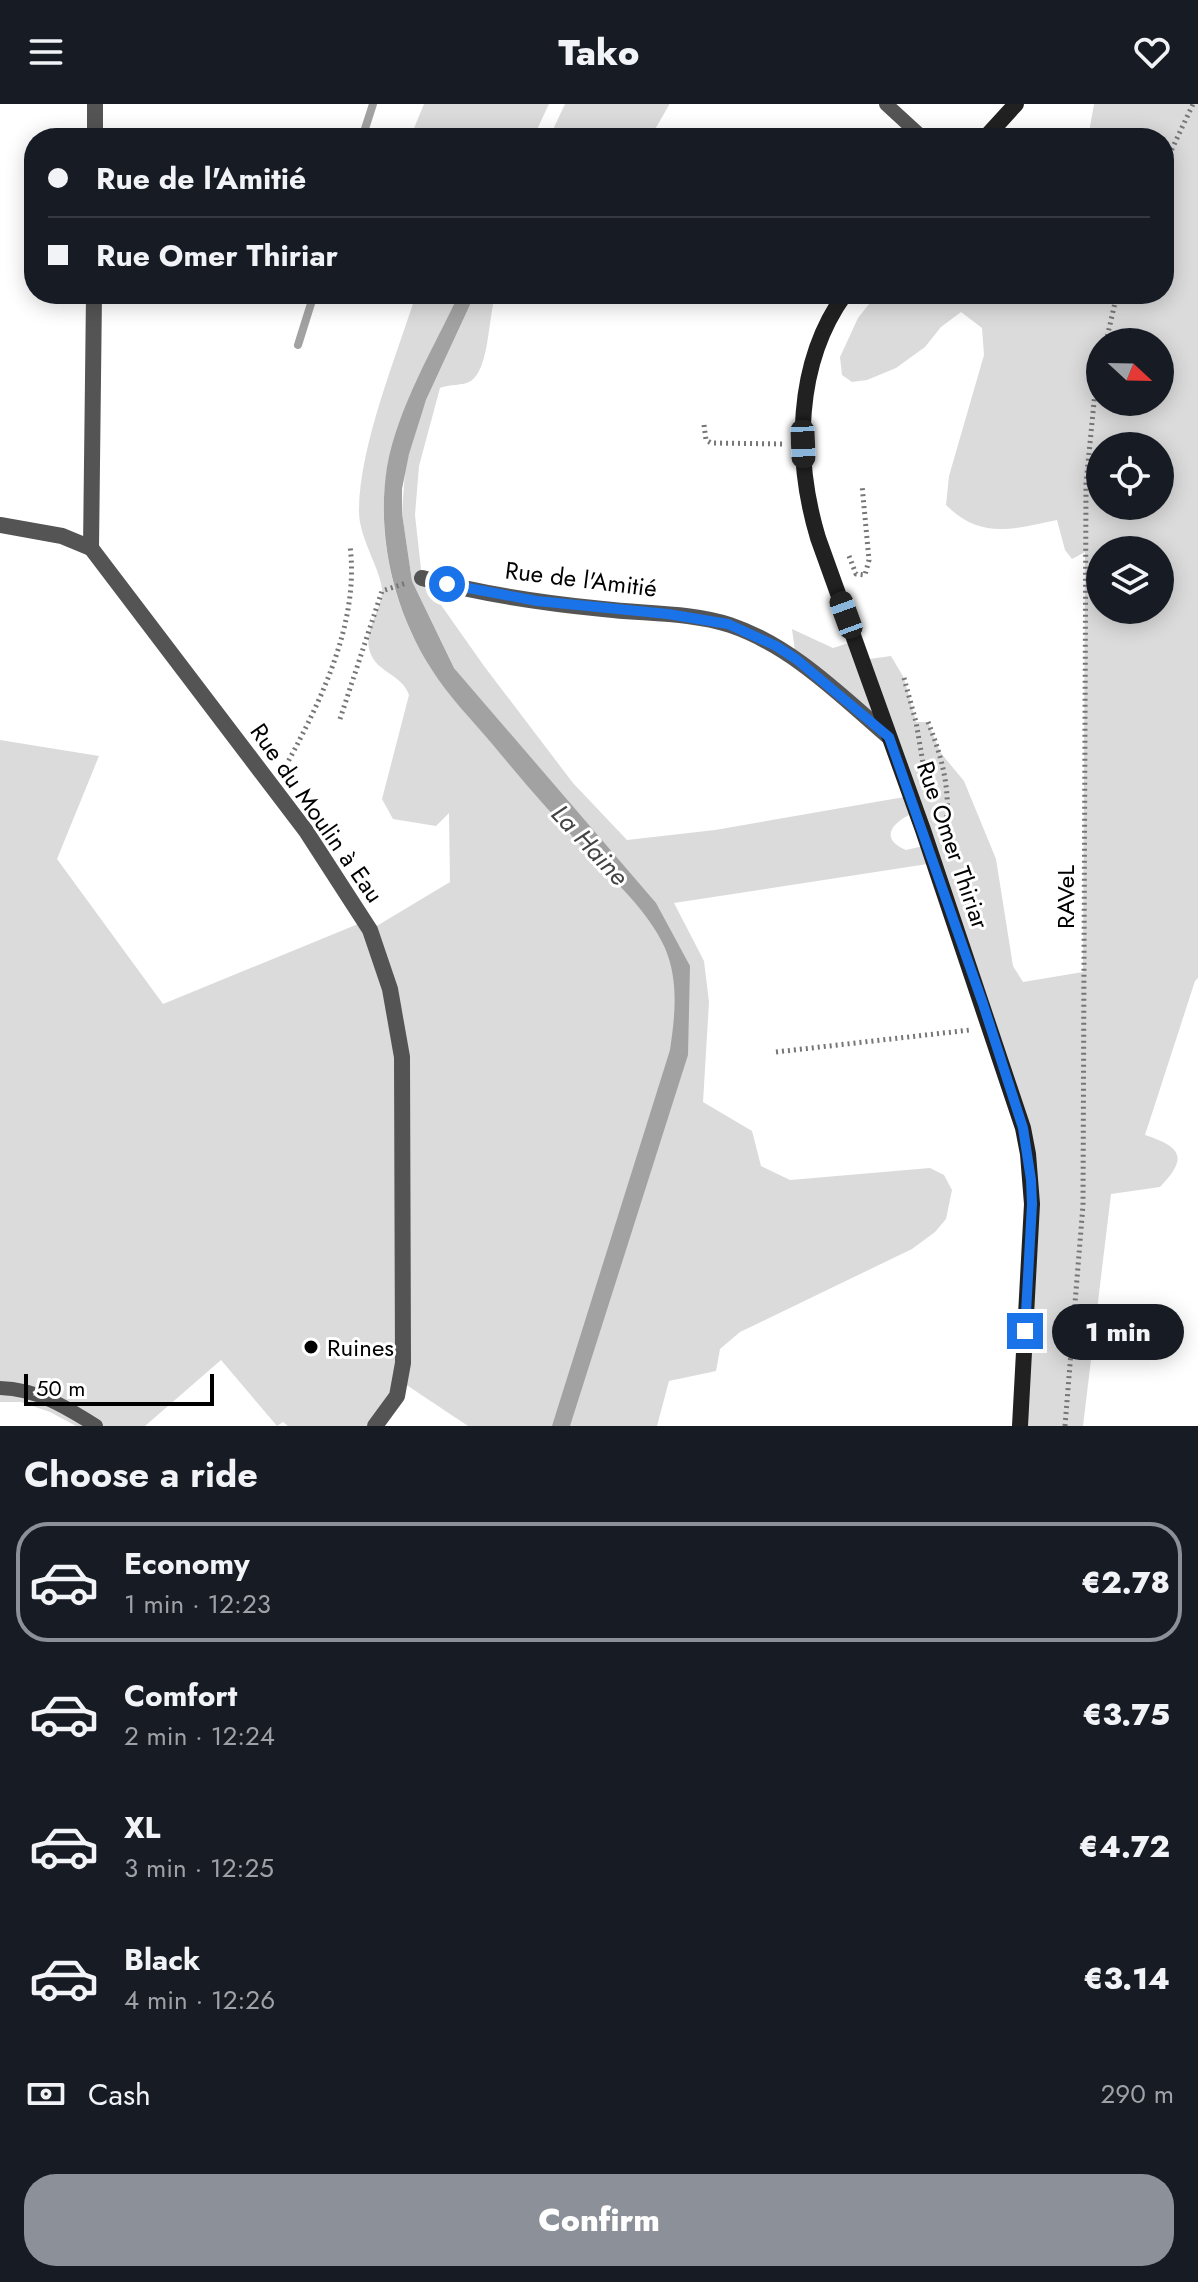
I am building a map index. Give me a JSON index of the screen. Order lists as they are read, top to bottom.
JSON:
{
  "streets": {
    "street": ["Rue de l'Amitié", "Rue du Moulin à Eau", "Rue Omer Thiriar"],
    "path": ["RAVeL"]
  },
  "crossings": [
    ["Rue de l'Amitié", "Rue Omer Thiriar"]
  ],
  "water": ["La Haine"],
  "places": ["Ruines"],
  "scale_bar": "50 m",
  "north": "right",
  "page": {
    "header": "Tako",
    "banner": ["Rue de l'Amitié", "Rue Omer Thiriar"],
    "bubble": "1 min",
    "scale": "50 m",
    "heading": "Choose a ride",
    "list": [
      {
        "name": "Economy",
        "note": "1 min · 12:23",
        "value": "€2.78"
      },
      {
        "name": "Comfort",
        "note": "2 min · 12:24",
        "value": "€3.75"
      },
      {
        "name": "XL",
        "note": "3 min · 12:25",
        "value": "€4.72"
      },
      {
        "name": "Black",
        "note": "4 min · 12:26",
        "value": "€3.14"
      }
    ],
    "pay": ["Cash", "290 m"],
    "buttons": "Confirm"
  }
}
